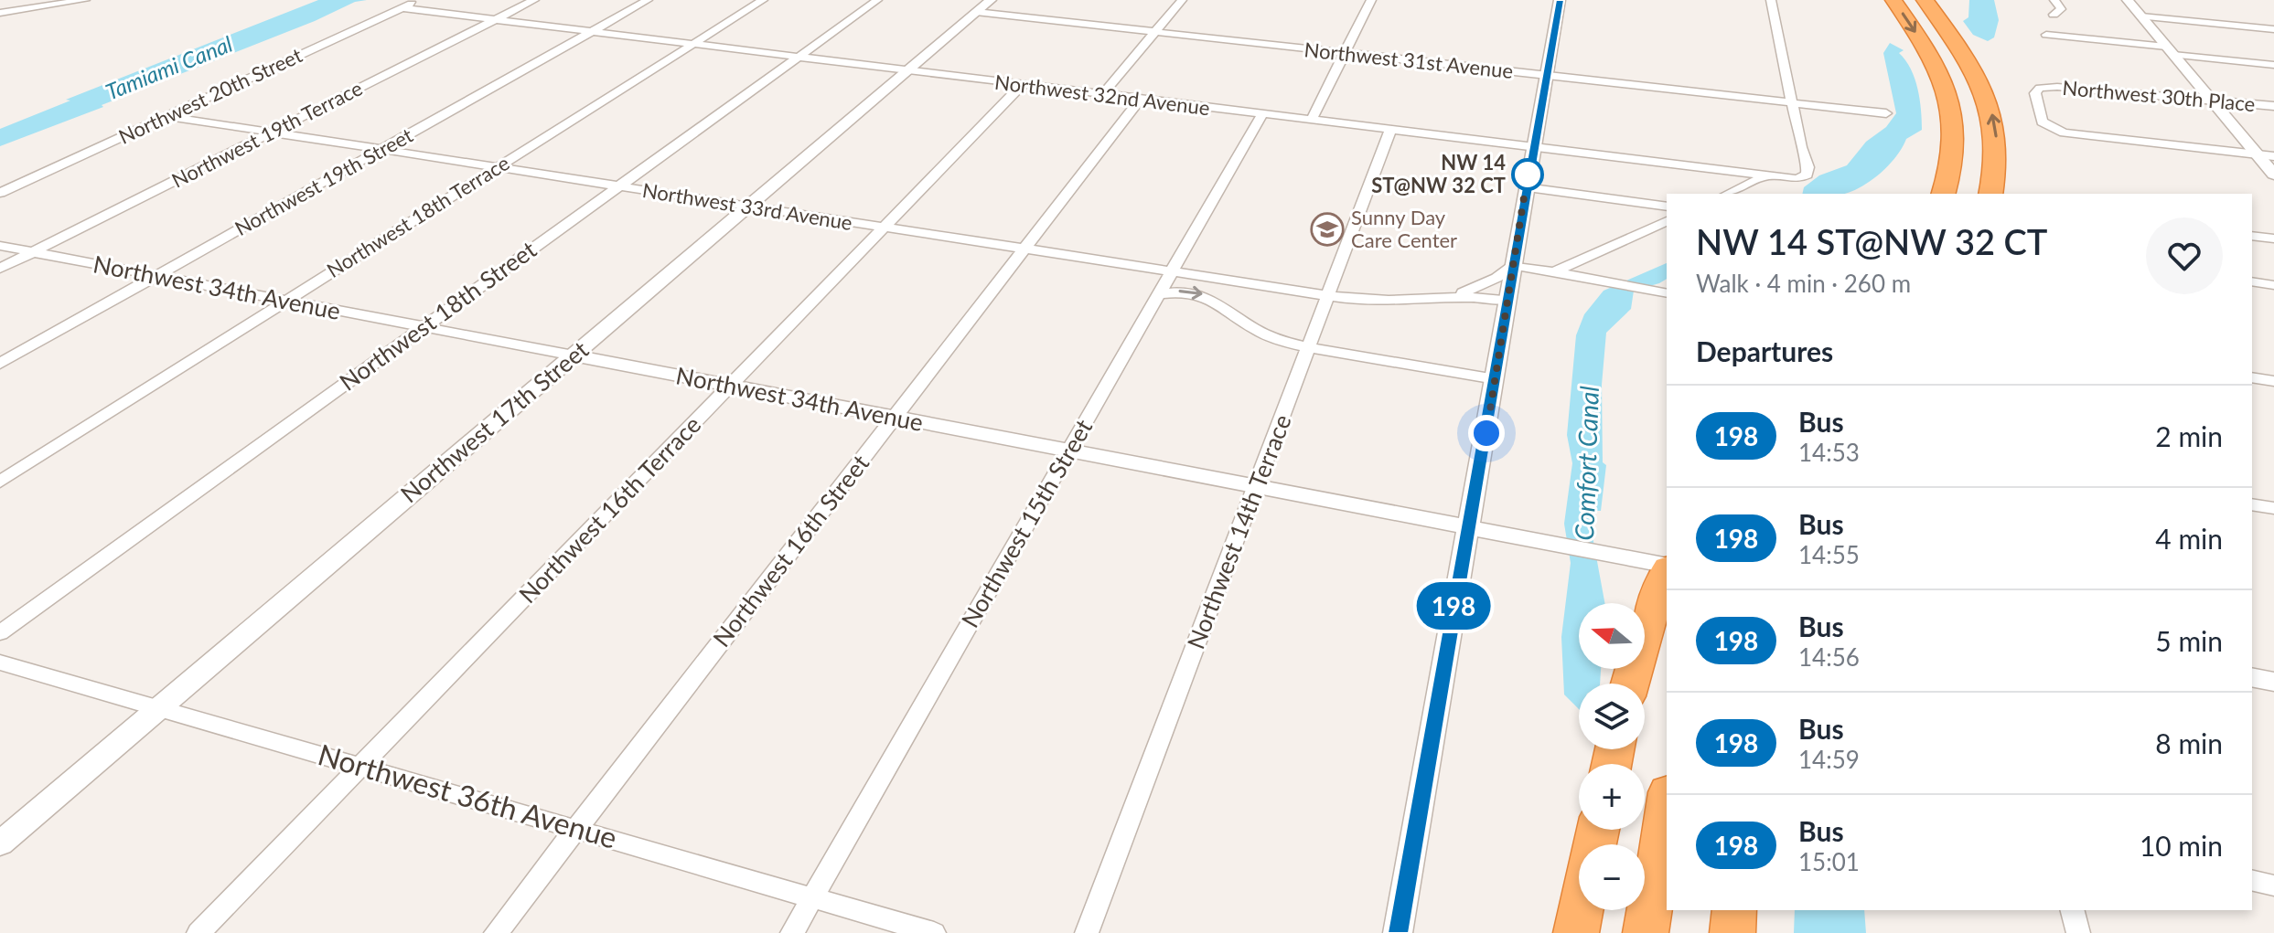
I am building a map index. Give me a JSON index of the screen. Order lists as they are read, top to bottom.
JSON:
{
  "streets": {
    "street": [
      "Northwest 31st Avenue",
      "Northwest 32nd Avenue",
      "Northwest 20th Street",
      "Northwest 30th Place",
      "Northwest 19th Terrace",
      "Northwest 19th Street",
      "Northwest 33rd Avenue",
      "Northwest 18th Terrace",
      "Northwest 34th Avenue",
      "Northwest 18th Street",
      "Northwest 17th Street",
      "Northwest 16th Terrace",
      "Northwest 15th Street",
      "Northwest 14th Terrace",
      "Northwest 16th Street",
      "Northwest 36th Avenue"
    ]
  },
  "crossings": [
    ["Northwest 31st Avenue", "Northwest 32nd Avenue"],
    ["Northwest 31st Avenue", "Northwest 17th Street"],
    ["Northwest 32nd Avenue", "Northwest 20th Street"],
    ["Northwest 32nd Avenue", "Northwest 19th Terrace"],
    ["Northwest 32nd Avenue", "Northwest 19th Street"],
    ["Northwest 32nd Avenue", "Northwest 18th Terrace"],
    ["Northwest 32nd Avenue", "Northwest 18th Street"],
    ["Northwest 32nd Avenue", "Northwest 17th Street"],
    ["Northwest 32nd Avenue", "Northwest 16th Terrace"],
    ["Northwest 32nd Avenue", "Northwest 15th Street"],
    ["Northwest 32nd Avenue", "Northwest 14th Terrace"],
    ["Northwest 32nd Avenue", "Northwest 16th Street"],
    ["Northwest 20th Street", "Northwest 33rd Avenue"],
    ["Northwest 19th Terrace", "Northwest 33rd Avenue"],
    ["Northwest 19th Terrace", "Northwest 34th Avenue"],
    ["Northwest 19th Street", "Northwest 33rd Avenue"],
    ["Northwest 19th Street", "Northwest 34th Avenue"],
    ["Northwest 33rd Avenue", "Northwest 18th Terrace"],
    ["Northwest 33rd Avenue", "Northwest 18th Street"],
    ["Northwest 33rd Avenue", "Northwest 17th Street"],
    ["Northwest 33rd Avenue", "Northwest 16th Terrace"],
    ["Northwest 33rd Avenue", "Northwest 15th Street"],
    ["Northwest 33rd Avenue", "Northwest 14th Terrace"],
    ["Northwest 33rd Avenue", "Northwest 16th Street"],
    ["Northwest 18th Terrace", "Northwest 34th Avenue"],
    ["Northwest 34th Avenue", "Northwest 18th Street"],
    ["Northwest 34th Avenue", "Northwest 17th Street"],
    ["Northwest 34th Avenue", "Northwest 16th Terrace"],
    ["Northwest 34th Avenue", "Northwest 15th Street"],
    ["Northwest 34th Avenue", "Northwest 14th Terrace"],
    ["Northwest 34th Avenue", "Northwest 16th Street"],
    ["Northwest 17th Street", "Northwest 36th Avenue"],
    ["Northwest 16th Terrace", "Northwest 36th Avenue"],
    ["Northwest 15th Street", "Northwest 36th Avenue"],
    ["Northwest 16th Street", "Northwest 36th Avenue"]
  ],
  "water": ["Tamiami Canal", "Comfort Canal"],
  "places": {
    "other": ["NW 14 ST@NW 32 CT"],
    "school or university": ["Sunny Day Care Center"]
  },
  "lines": ["bus line 198"],
  "north": "left",
  "page": {
    "on_map": "198",
    "heading": [
      ["NW 14 ST@NW 32 CT", "Walk · 4 min · 260 m"],
      "Departures"
    ],
    "list": [
      {
        "mark": "198",
        "name": "Bus",
        "note": "14:53",
        "value": "2 min"
      },
      {
        "mark": "198",
        "name": "Bus",
        "note": "14:55",
        "value": "4 min"
      },
      {
        "mark": "198",
        "name": "Bus",
        "note": "14:56",
        "value": "5 min"
      },
      {
        "mark": "198",
        "name": "Bus",
        "note": "14:59",
        "value": "8 min"
      },
      {
        "mark": "198",
        "name": "Bus",
        "note": "15:01",
        "value": "10 min"
      }
    ],
    "map_buttons": ["+", "−"]
  }
}
